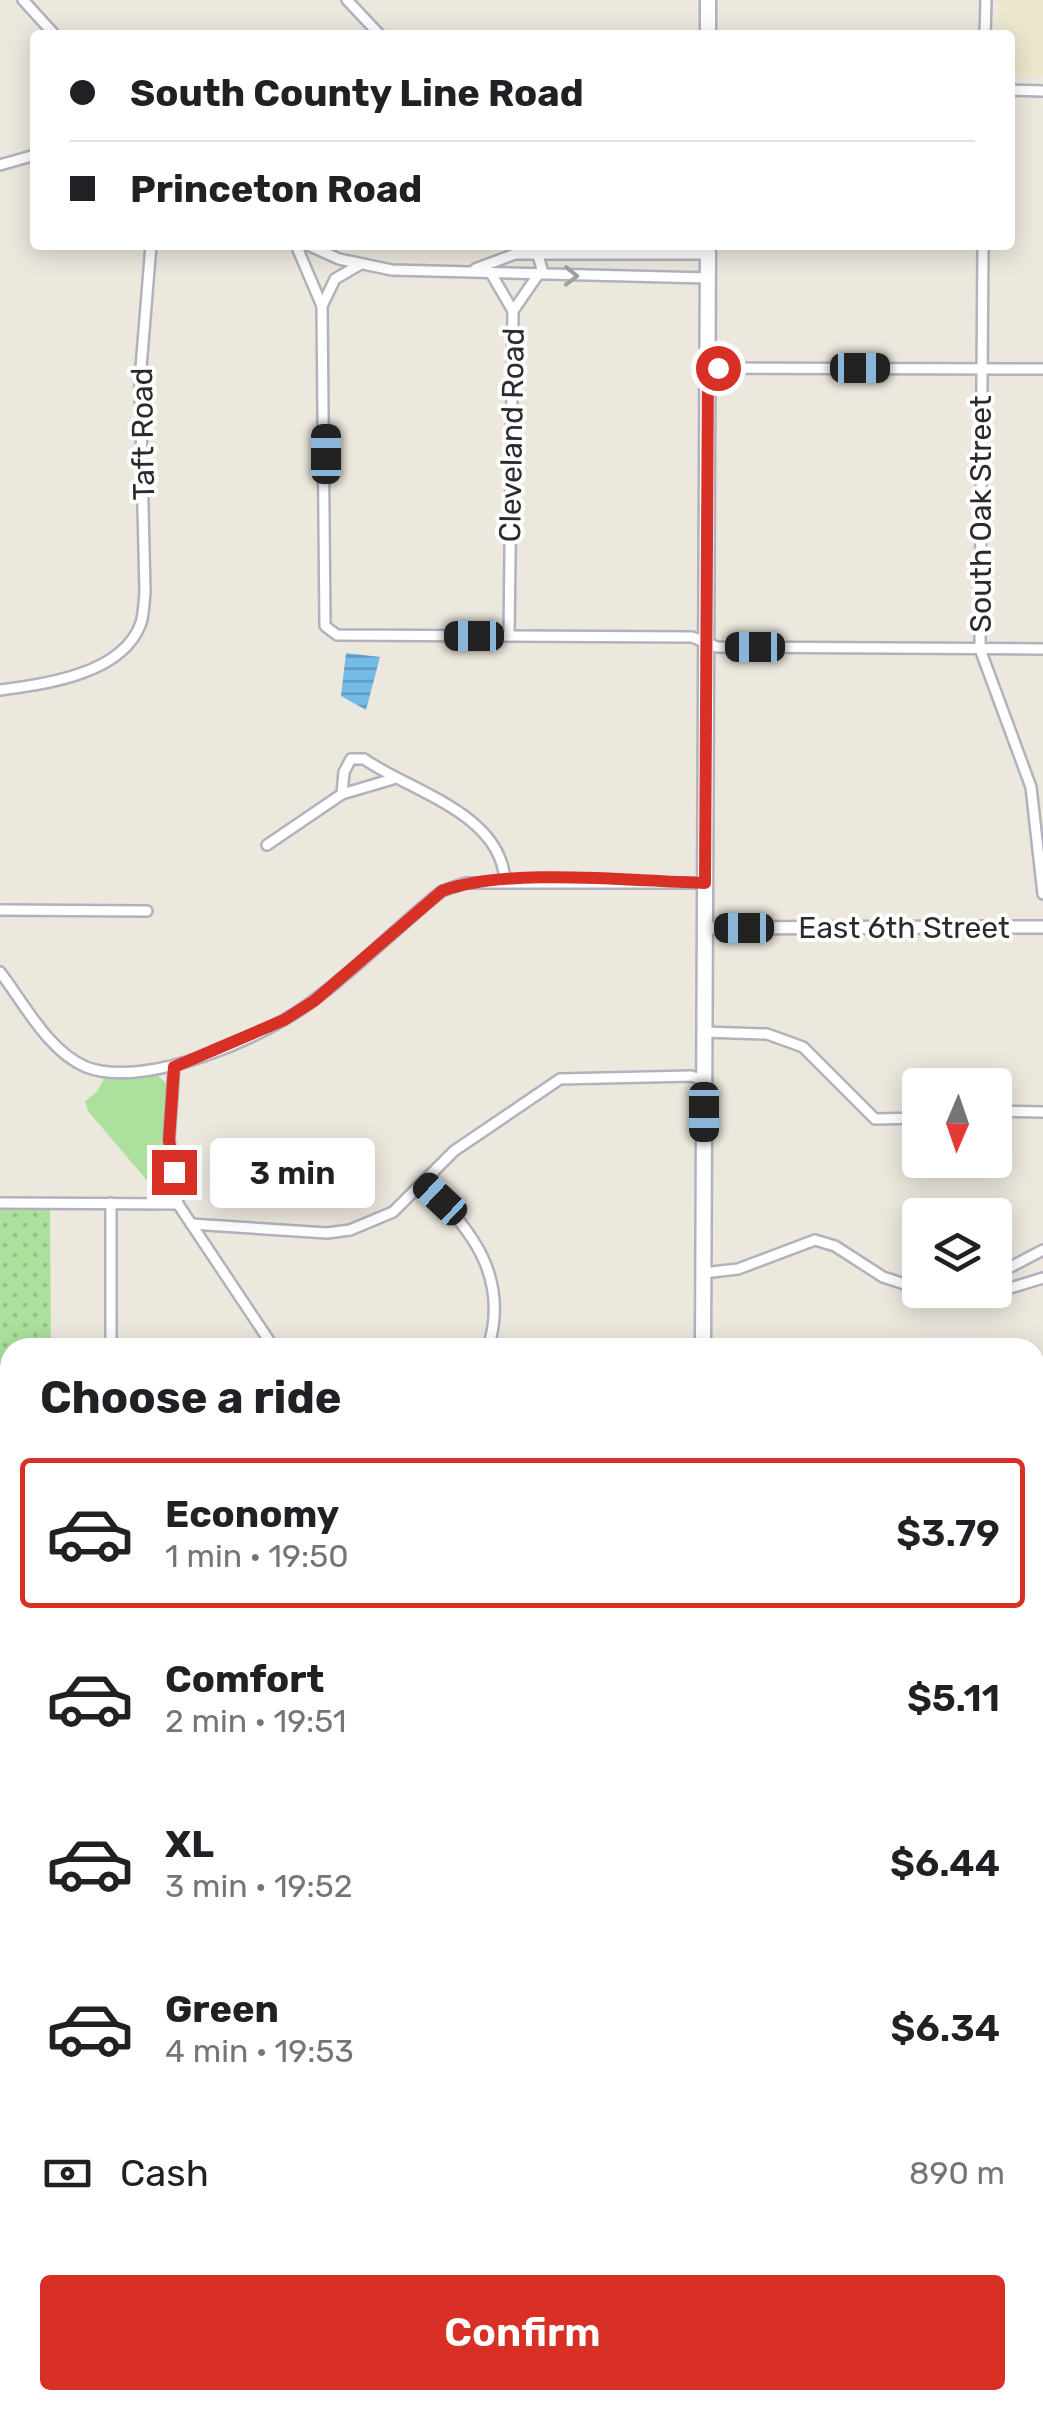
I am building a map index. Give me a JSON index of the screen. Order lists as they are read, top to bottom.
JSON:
{
  "streets": {
    "street": [
      "Taft Road",
      "Cleveland Road",
      "South Oak Street",
      "East 6th Street"
    ]
  },
  "north": "bottom",
  "page": {
    "banner": ["South County Line Road", "Princeton Road"],
    "bubble": "3 min",
    "heading": "Choose a ride",
    "list": [
      {
        "name": "Economy",
        "note": "1 min · 19:50",
        "value": "$3.79"
      },
      {
        "name": "Comfort",
        "note": "2 min · 19:51",
        "value": "$5.11"
      },
      {
        "name": "XL",
        "note": "3 min · 19:52",
        "value": "$6.44"
      },
      {
        "name": "Green",
        "note": "4 min · 19:53",
        "value": "$6.34"
      }
    ],
    "pay": ["Cash", "890 m"],
    "buttons": "Confirm"
  }
}
